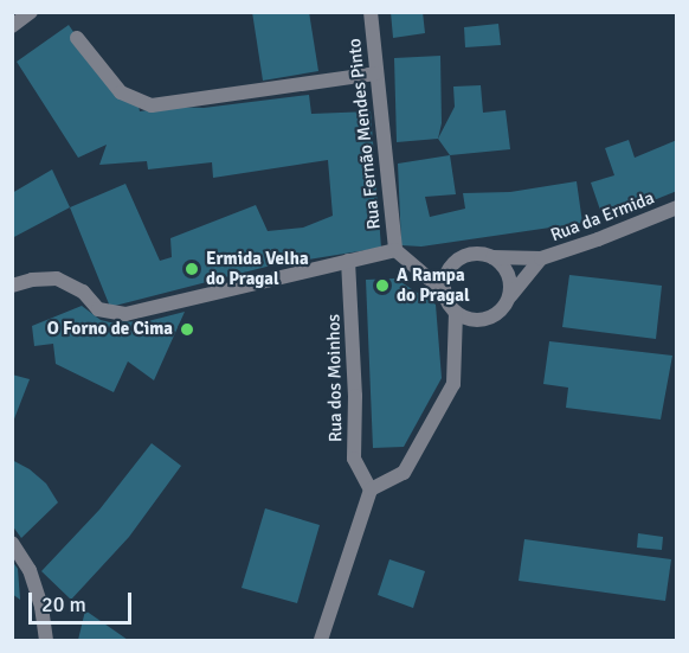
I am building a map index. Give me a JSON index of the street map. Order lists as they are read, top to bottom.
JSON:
{
  "streets": {
    "street": ["Rua Fernão Mendes Pinto", "Rua da Ermida", "Rua dos Moinhos"]
  },
  "places": ["Ermida Velha do Pragal", "A Rampa do Pragal", "O Forno de Cima"],
  "scale_bar": "20 m"
}
